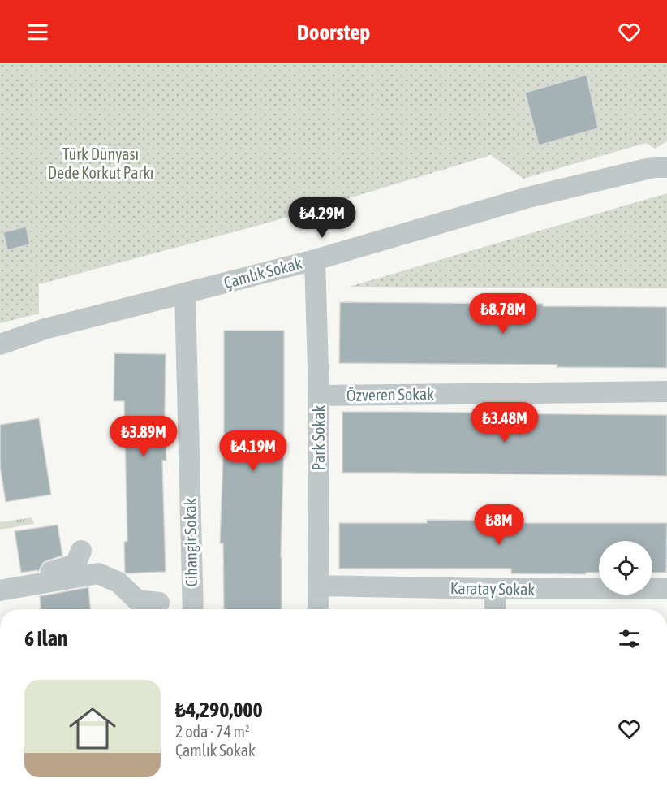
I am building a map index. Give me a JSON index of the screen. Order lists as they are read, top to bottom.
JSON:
{
  "streets": {
    "street": [
      "Çamlık Sokak",
      "Özveren Sokak",
      "Park Sokak",
      "Cihangir Sokak",
      "Karatay Sokak"
    ]
  },
  "crossings": [
    ["Çamlık Sokak", "Park Sokak"],
    ["Çamlık Sokak", "Cihangir Sokak"],
    ["Özveren Sokak", "Park Sokak"],
    ["Park Sokak", "Karatay Sokak"]
  ],
  "parks": ["Türk Dünyası Dede Korkut Parkı"],
  "page": {
    "header": "Doorstep",
    "price": [
      "₺4.29M",
      "₺8.78M",
      "₺3.48M",
      "₺3.89M",
      "₺4.19M",
      "₺8M"
    ],
    "heading": "6 ilan",
    "list": [
      {
        "name": "₺4,290,000",
        "note": "2 oda · 74 m² · Çamlık Sokak"
      }
    ]
  }
}
